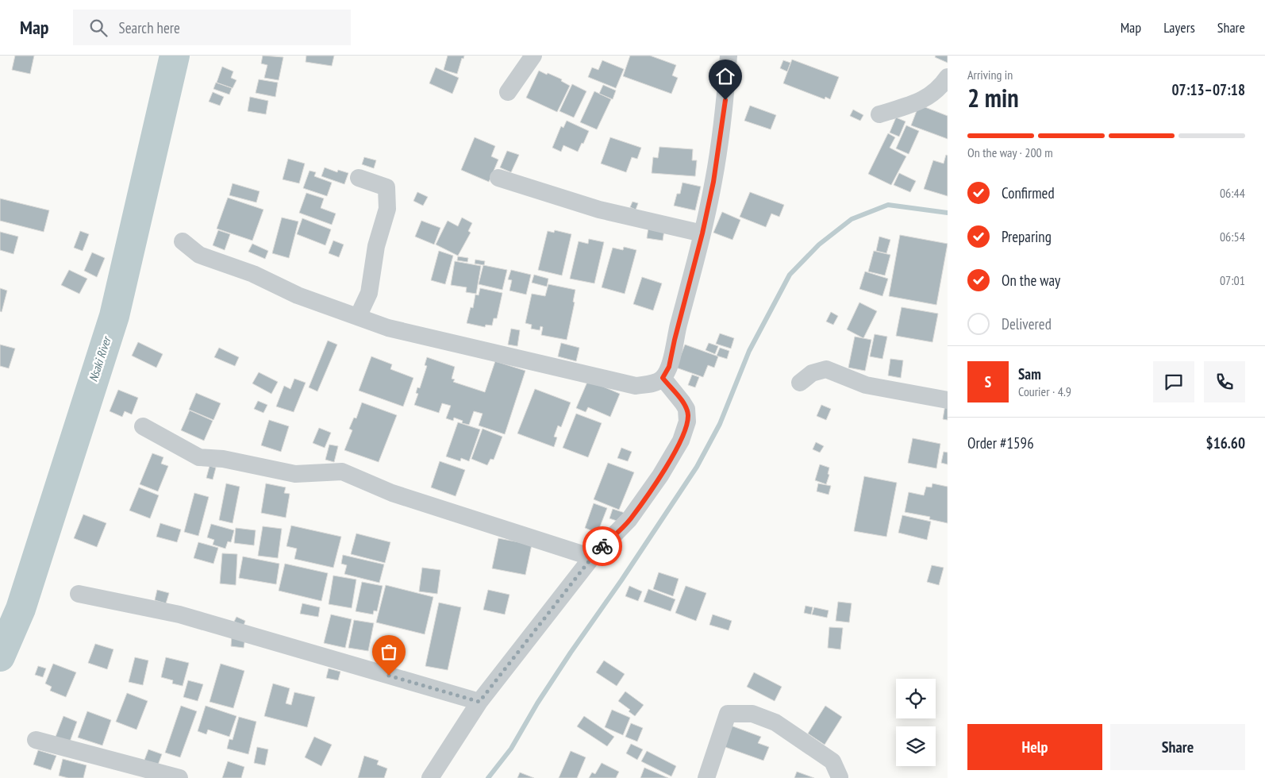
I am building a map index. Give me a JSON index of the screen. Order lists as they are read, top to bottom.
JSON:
{
  "water": ["Nsaki River"],
  "page": {
    "header": "Map",
    "search": "Search here",
    "nav": ["Map", "Layers", "Share"],
    "heading": ["2 min", "Arriving in", "07:13–07:18"],
    "panel": [
      "Sam",
      "Courier · 4.9",
      "Order #1596",
      "$16.60"
    ],
    "bar": "On the way · 200 m",
    "list": [
      ["Confirmed", "06:44"],
      ["Preparing", "06:54"],
      ["On the way", "07:01"],
      "Delivered"
    ],
    "round": "S",
    "buttons": ["Help", "Share"]
  }
}
